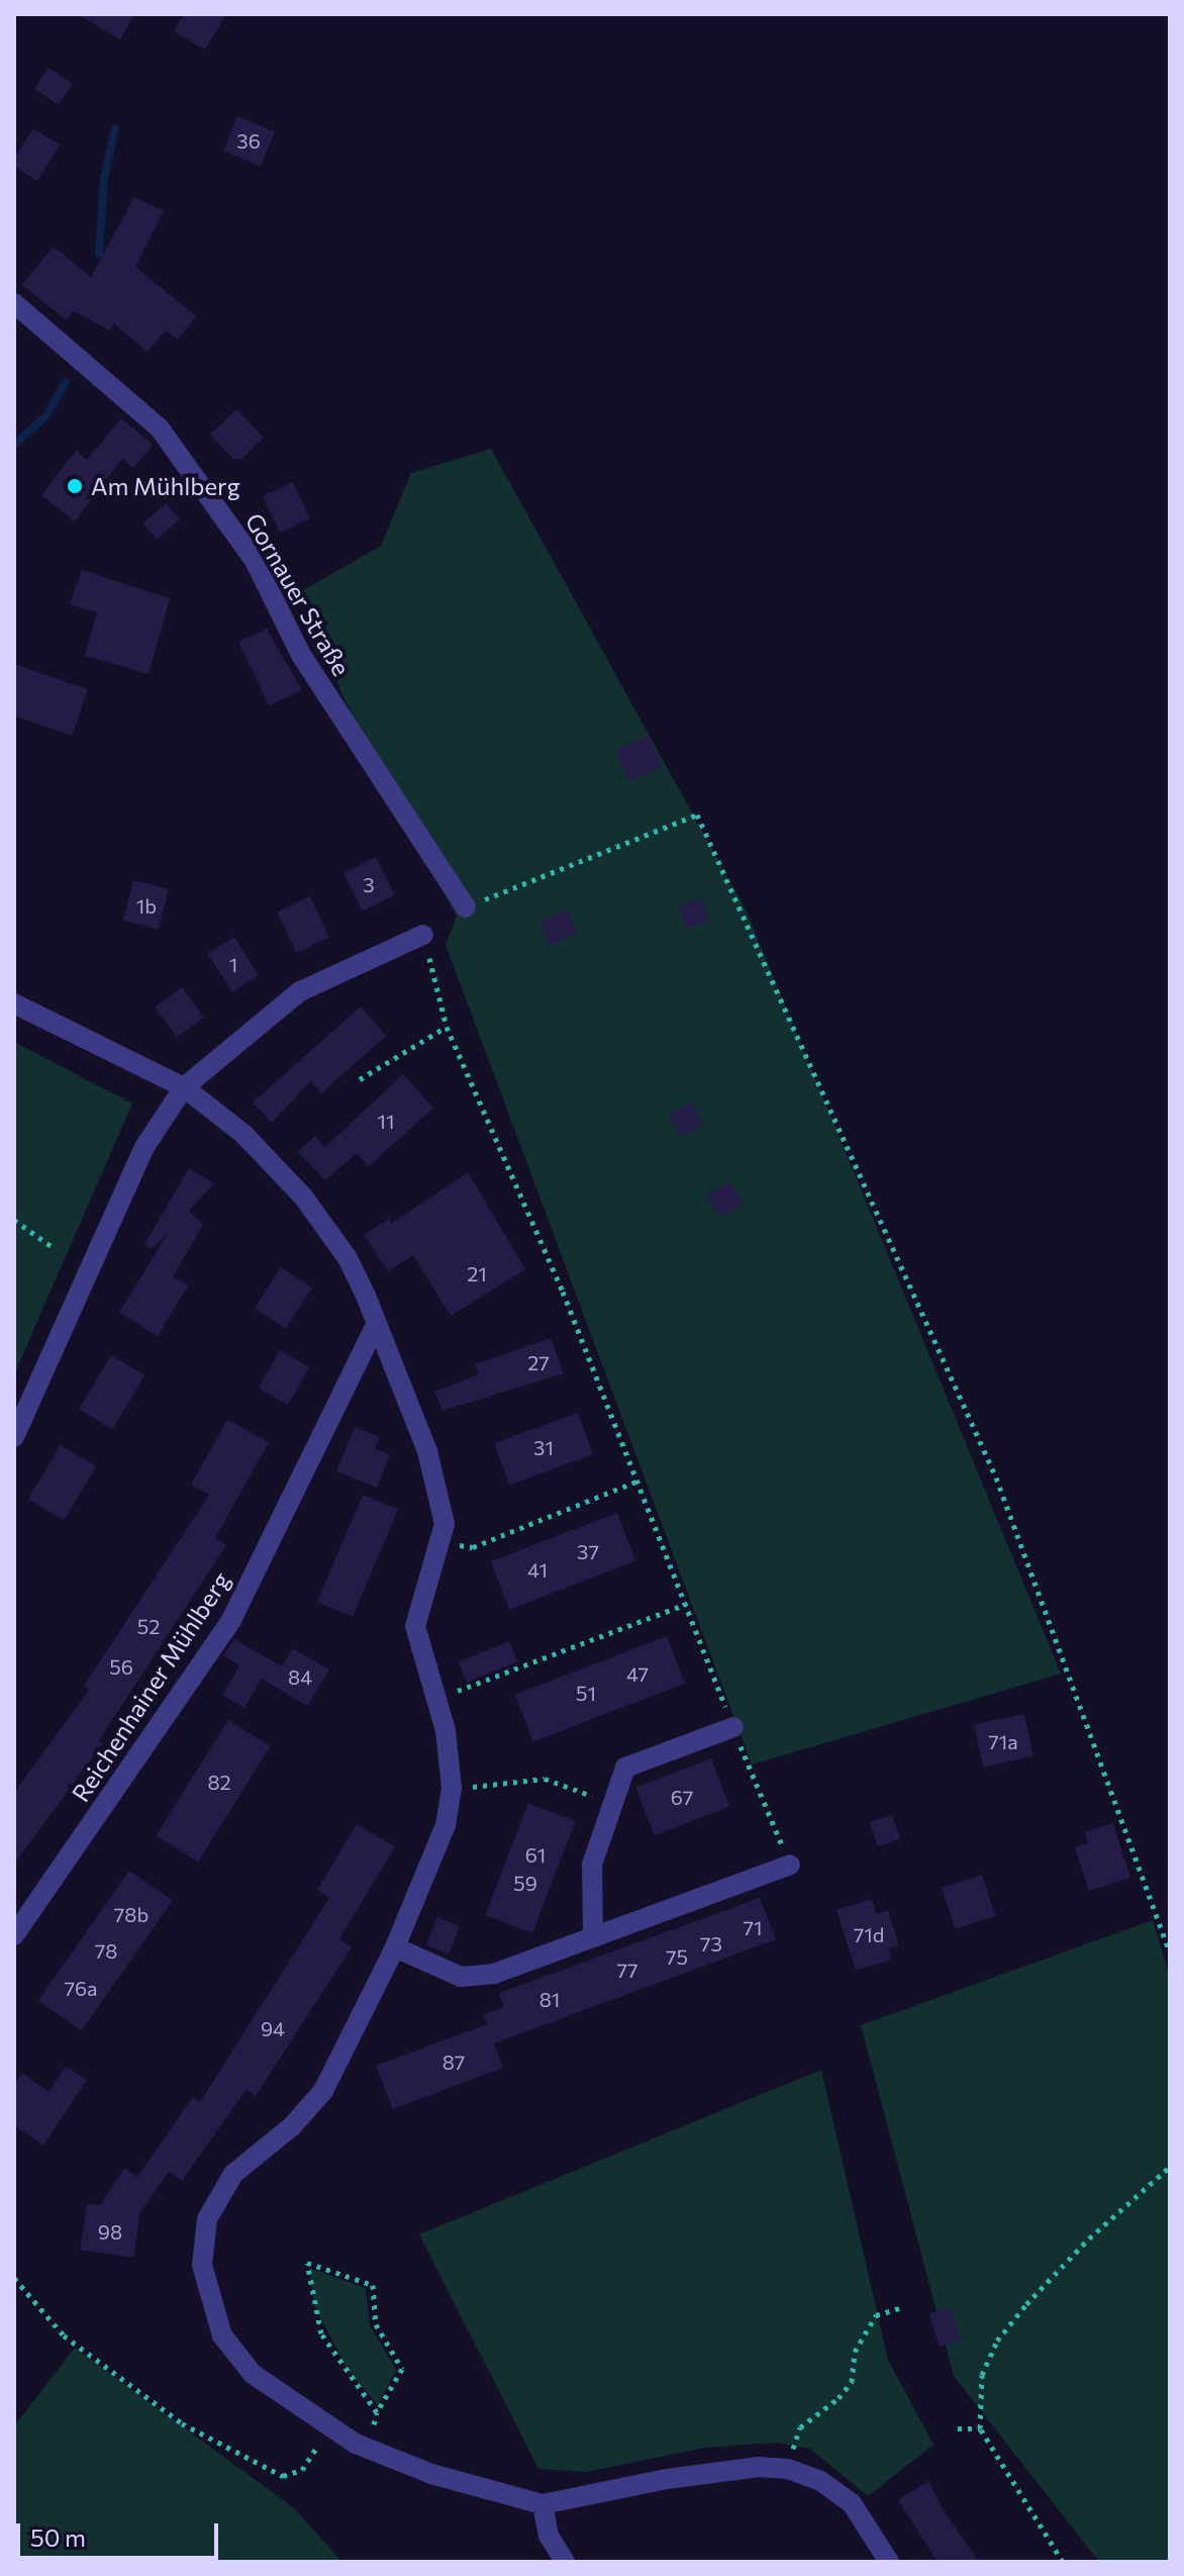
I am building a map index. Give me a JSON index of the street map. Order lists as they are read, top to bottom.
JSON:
{
  "streets": {
    "street": ["Gornauer Straße", "Reichenhainer Mühlberg"]
  },
  "places": ["Am Mühlberg"],
  "house_numbers": [
    "36",
    "3",
    "1b",
    "1",
    "11",
    "21",
    "27",
    "31",
    "37",
    "41",
    "52",
    "56",
    "47",
    "84",
    "51",
    "71a",
    "82",
    "67",
    "61",
    "59",
    "78b",
    "71",
    "71d",
    "73",
    "78",
    "75",
    "77",
    "76a",
    "81",
    "94",
    "87",
    "98"
  ],
  "scale_bar": "50 m"
}
